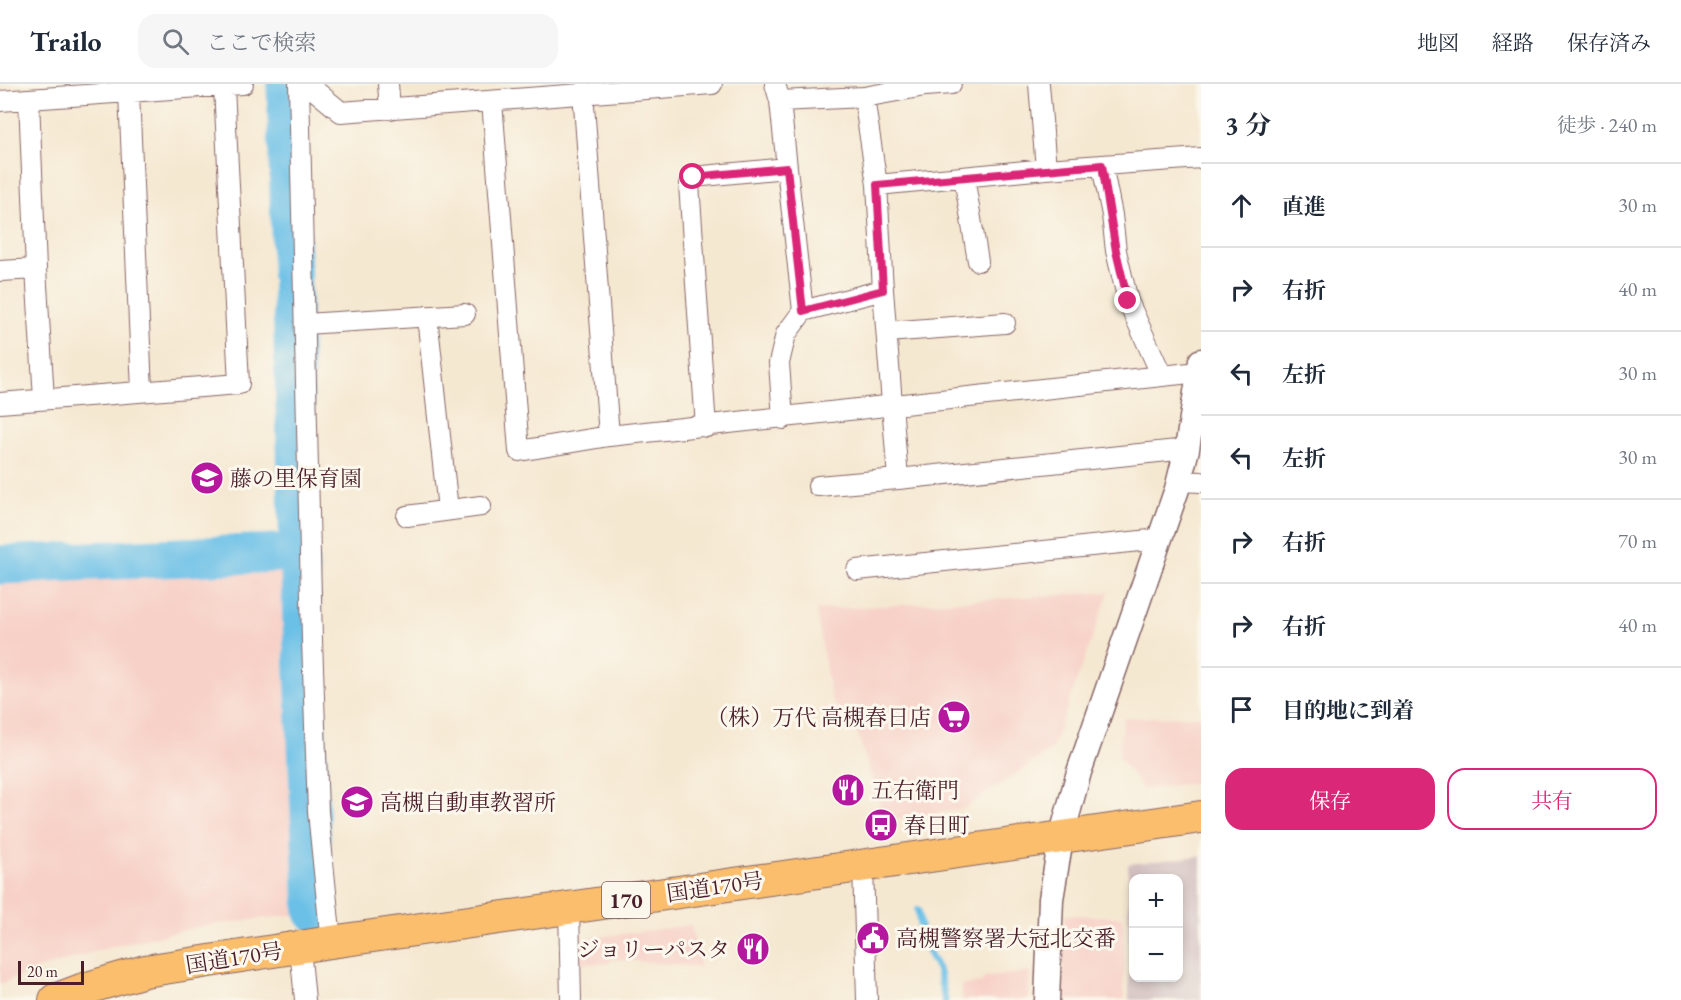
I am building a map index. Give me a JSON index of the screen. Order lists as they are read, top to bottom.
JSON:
{
  "streets": {
    "highway": ["国道170号", "170"]
  },
  "places": {
    "school or university": ["藤の里保育園", "高槻自動車教習所"],
    "supermarket": ["（株）万代 高槻春日店"],
    "restaurant": ["五右衛門", "ジョリーパスタ"],
    "bus stop": ["春日町"],
    "public building": ["高槻警察署大冠北交番"]
  },
  "scale_bar": "20 m",
  "page": {
    "header": "Trailo",
    "search": "ここで検索",
    "nav": ["地図", "経路", "保存済み"],
    "heading": ["3 分", "徒歩 · 240 m"],
    "list": [
      ["直進", "30 m"],
      ["右折", "40 m"],
      ["左折", "30 m"],
      ["左折", "30 m"],
      ["右折", "70 m"],
      ["右折", "40 m"],
      "目的地に到着"
    ],
    "buttons": ["保存", "共有"],
    "map_buttons": ["+", "−"],
    "scale": "20 m"
  }
}
